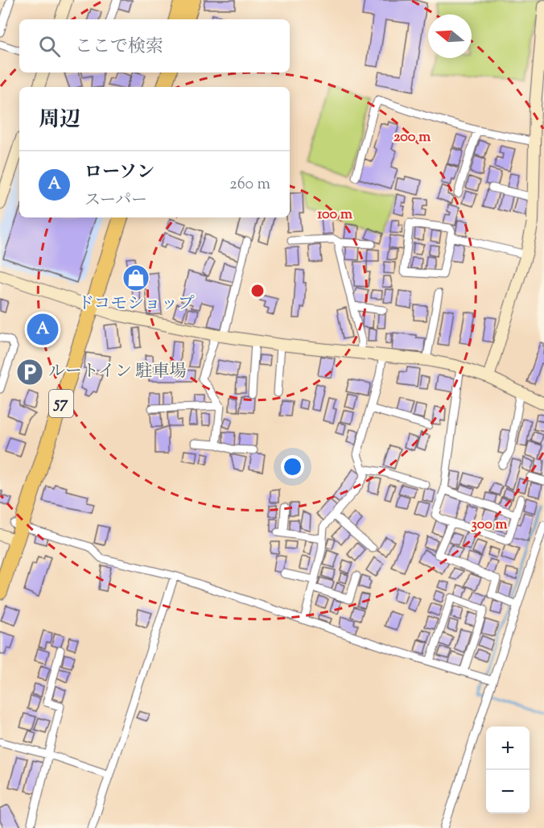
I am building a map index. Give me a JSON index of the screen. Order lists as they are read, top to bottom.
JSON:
{
  "streets": {
    "highway": ["57"]
  },
  "places": {
    "shop": ["ドコモショップ"],
    "parking": ["ルートイン 駐車場"]
  },
  "north": "left",
  "page": {
    "search": "ここで検索",
    "heading": "周辺",
    "list": [
      {
        "mark": "A",
        "name": "ローソン",
        "note": "スーパー",
        "value": "260 m"
      }
    ],
    "pins": "A",
    "map_buttons": ["+", "−"]
  },
  "rings": ["200 m", "100 m", "300 m"]
}
